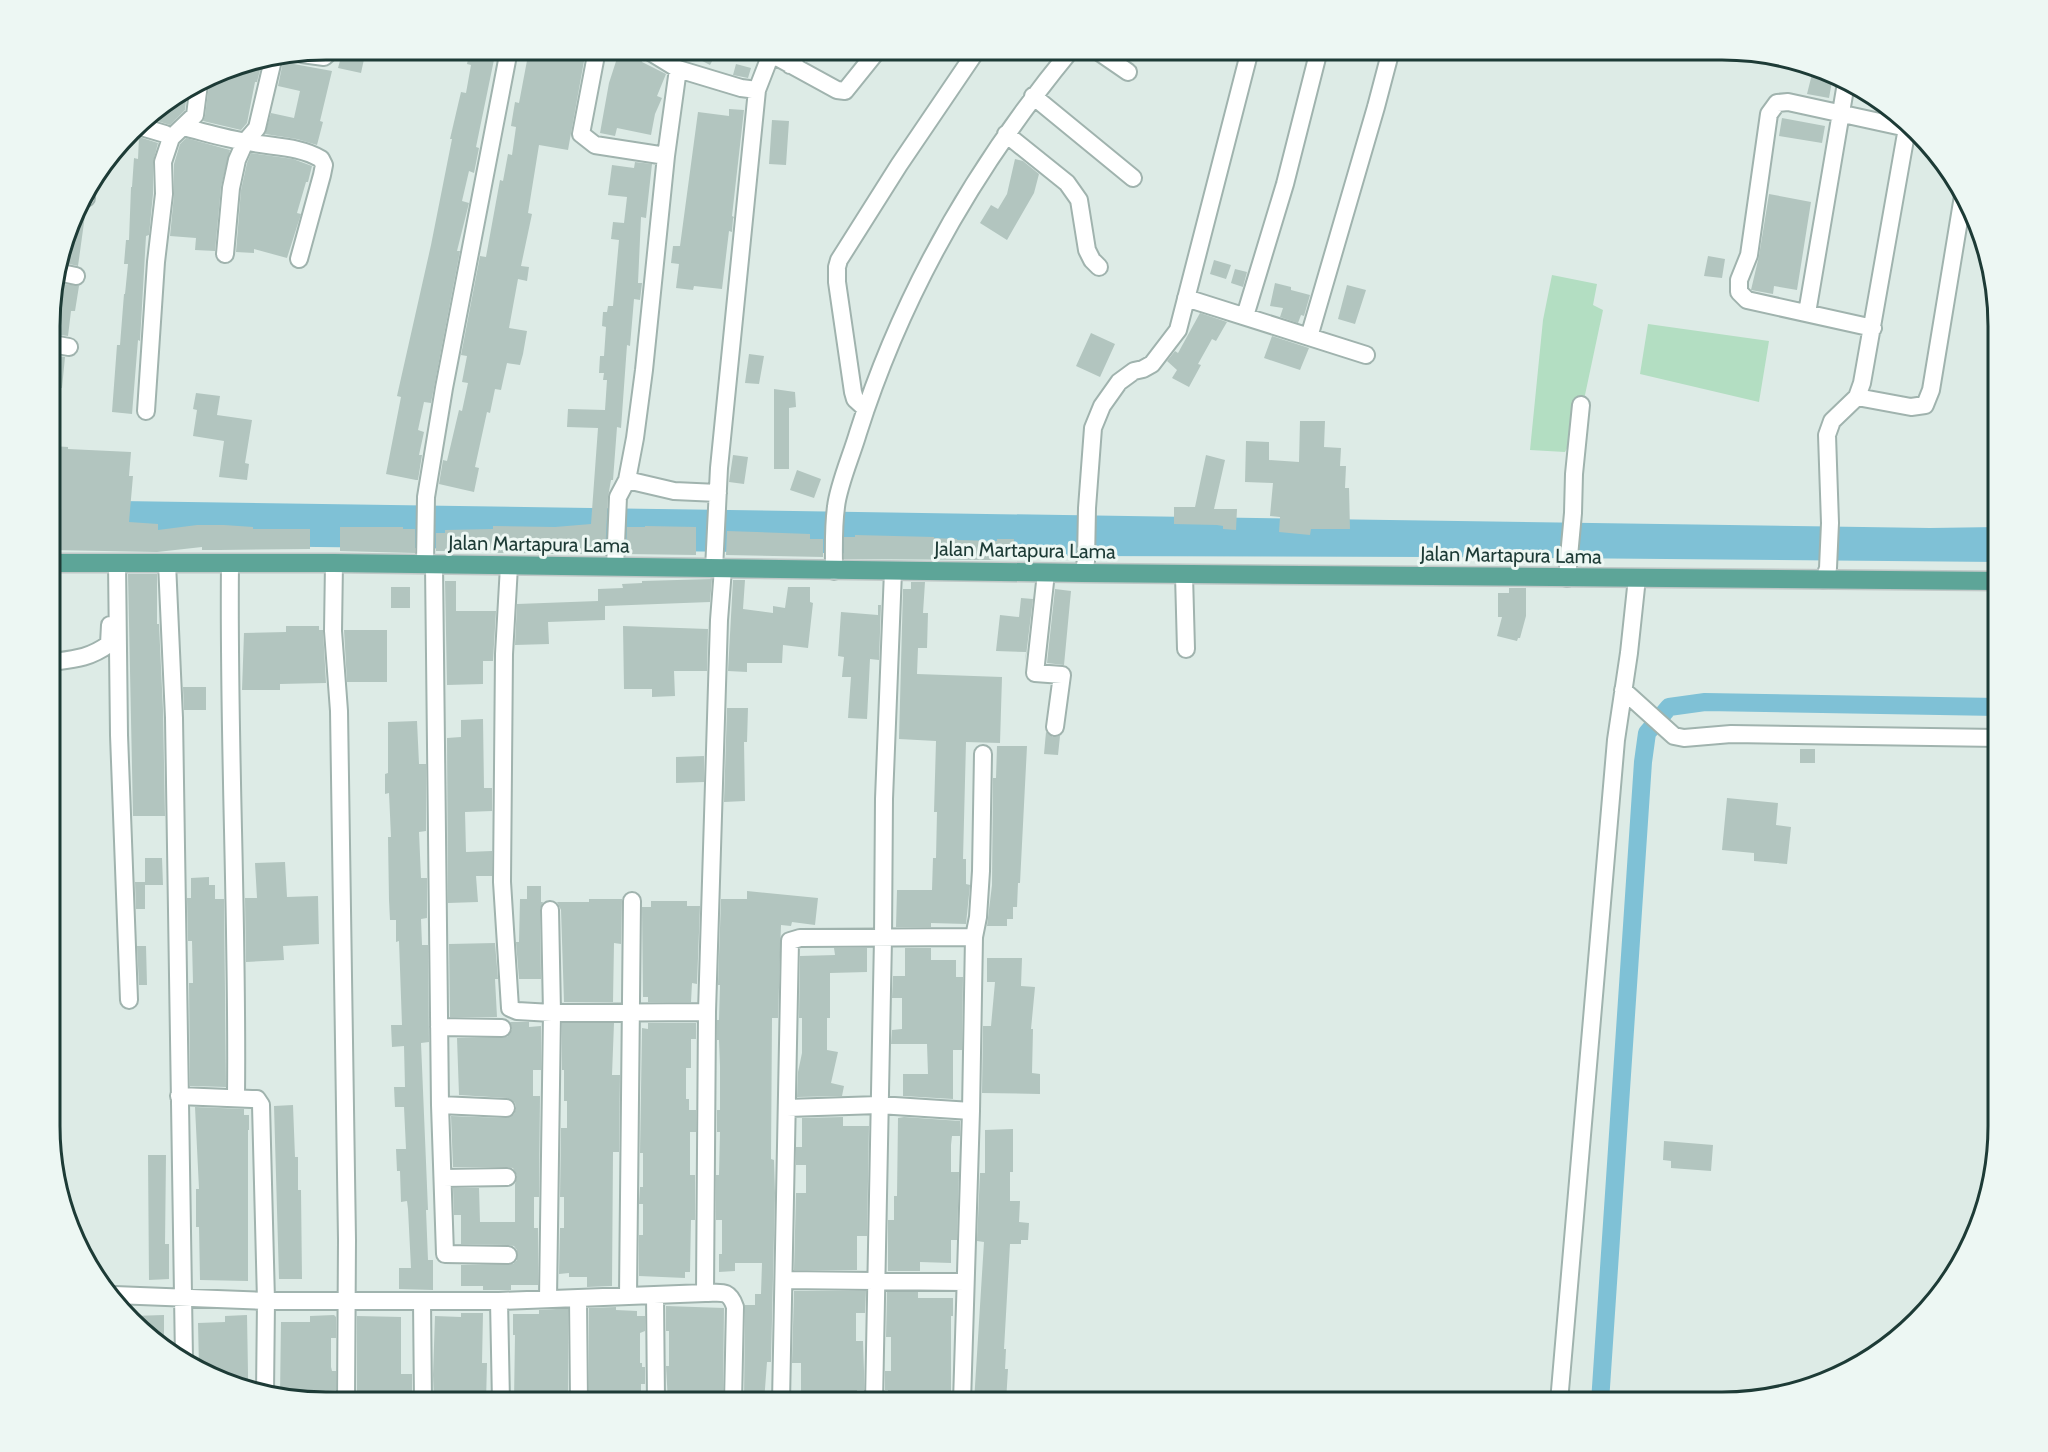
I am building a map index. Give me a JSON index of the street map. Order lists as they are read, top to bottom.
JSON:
{
  "streets": {
    "main road": ["Jalan Martapura Lama"]
  }
}
